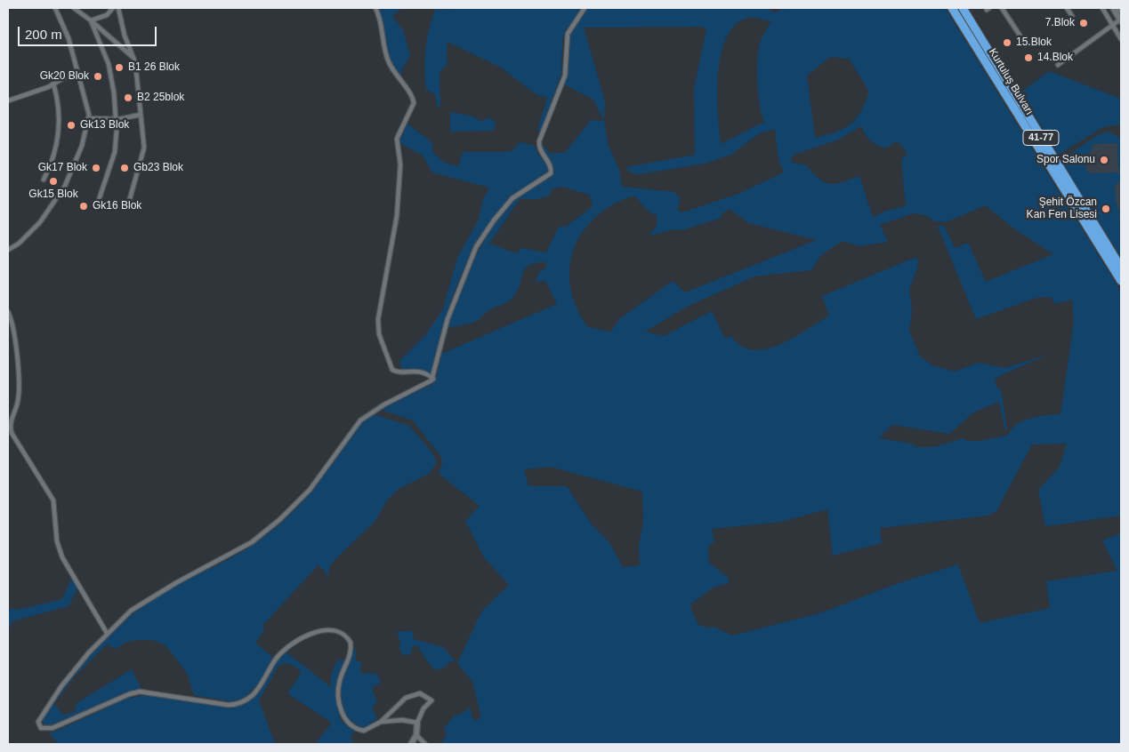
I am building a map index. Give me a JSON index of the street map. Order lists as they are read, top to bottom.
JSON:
{
  "streets": {
    "highway": ["Kurtuluş Bulvarı", "41-77"]
  },
  "places": [
    "7.Blok",
    "15.Blok",
    "14.Blok",
    "B1 26 Blok",
    "Gk20 Blok",
    "B2 25blok",
    "Gk13 Blok",
    "Spor Salonu",
    "Gk17 Blok",
    "Gb23 Blok",
    "Gk15 Blok",
    "Gk16 Blok",
    "Şehit Özcan Kan Fen Lisesi"
  ],
  "scale_bar": "200 m"
}
